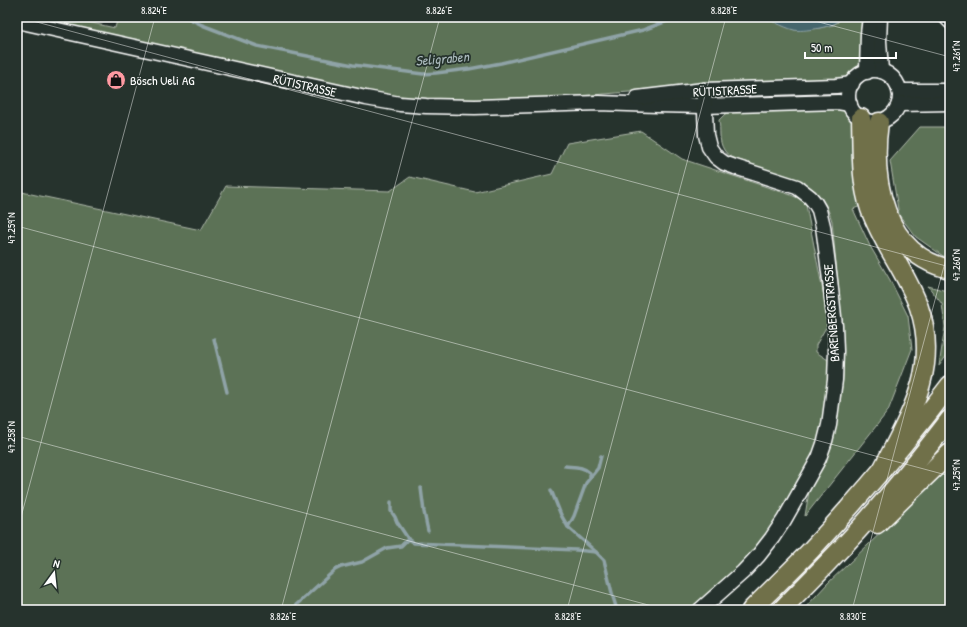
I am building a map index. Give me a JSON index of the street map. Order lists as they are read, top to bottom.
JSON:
{
  "streets": {
    "main road": ["RÜTISTRASSE", "BARENBERGSTRASSE"]
  },
  "crossings": [
    ["RÜTISTRASSE", "BARENBERGSTRASSE"]
  ],
  "water": ["Seligraben"],
  "places": {
    "shop": ["Bösch Ueli AG"]
  },
  "scale_bar": "50 m",
  "north": "top",
  "coordinates": [
    "8.824°E",
    "8.826°E",
    "8.828°E",
    "47.261°N",
    "47.259°N",
    "47.260°N",
    "47.258°N",
    "8.830°E"
  ]
}
